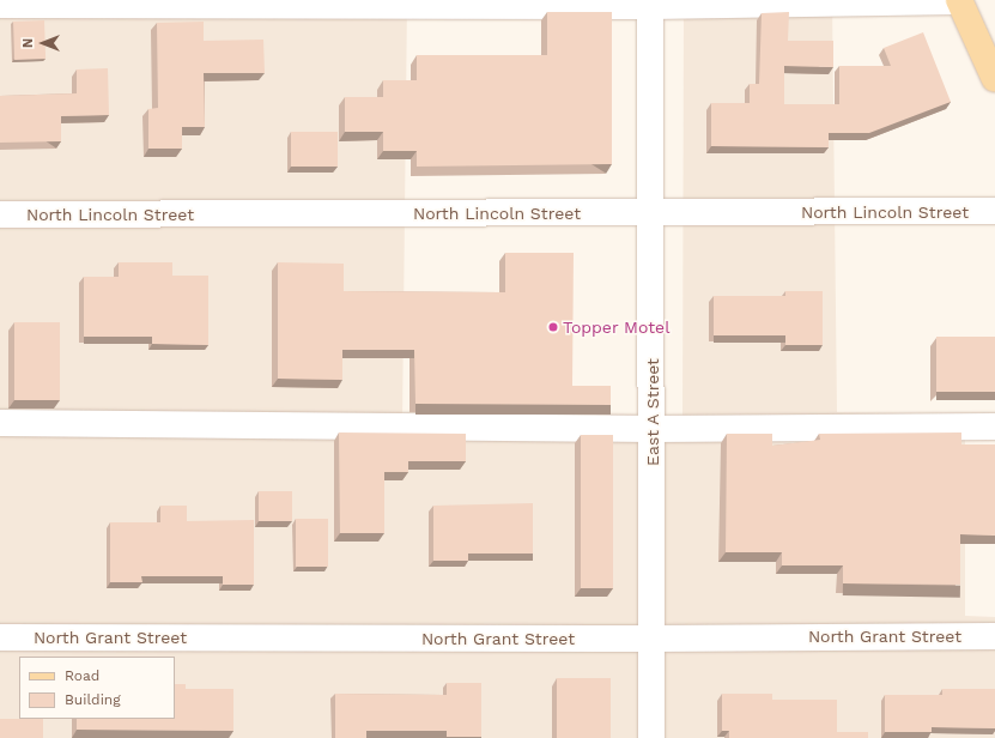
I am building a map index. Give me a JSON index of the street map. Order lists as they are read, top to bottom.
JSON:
{
  "streets": {
    "street": ["North Lincoln Street", "East A Street", "North Grant Street"]
  },
  "crossings": [
    ["North Lincoln Street", "East A Street"],
    ["East A Street", "North Grant Street"]
  ],
  "places": ["Topper Motel"],
  "legend": ["Road", "Building"],
  "north": "left"
}
